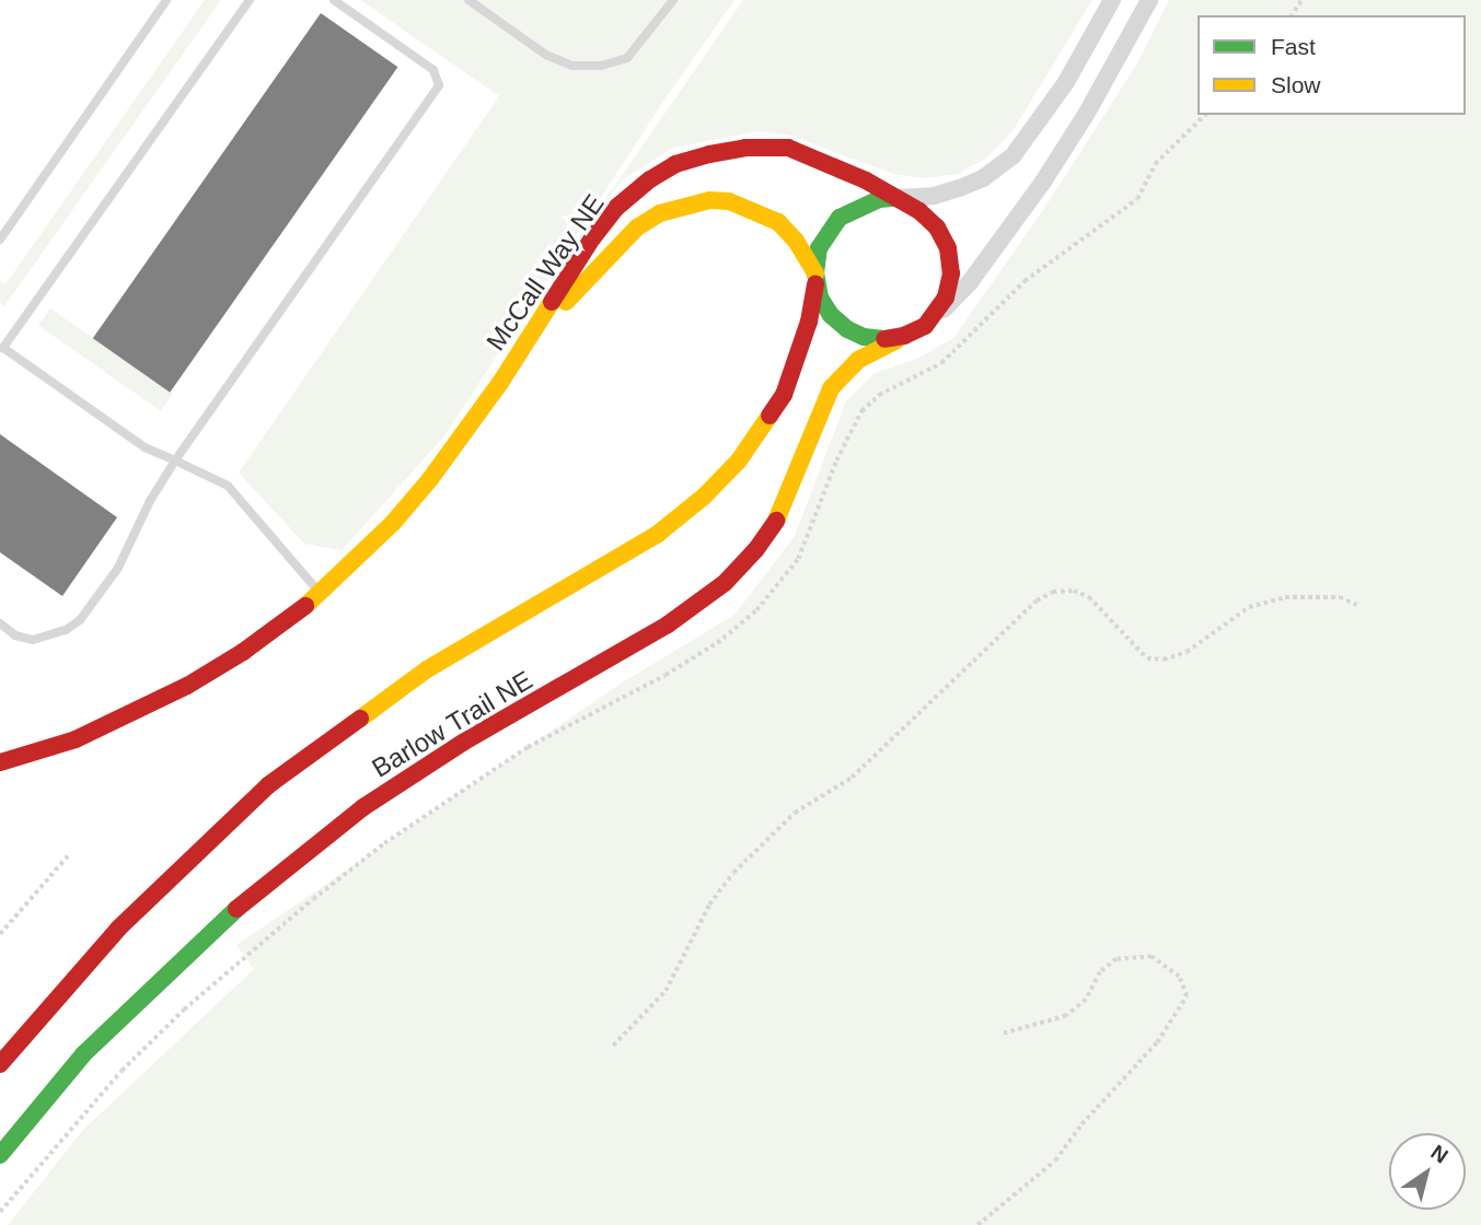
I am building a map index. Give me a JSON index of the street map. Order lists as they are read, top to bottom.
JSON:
{
  "streets": {
    "street": ["McCall Way NE", "Barlow Trail NE"]
  },
  "crossings": [
    ["McCall Way NE", "Barlow Trail NE"]
  ],
  "legend": ["Fast", "Slow"],
  "north": "top right"
}
